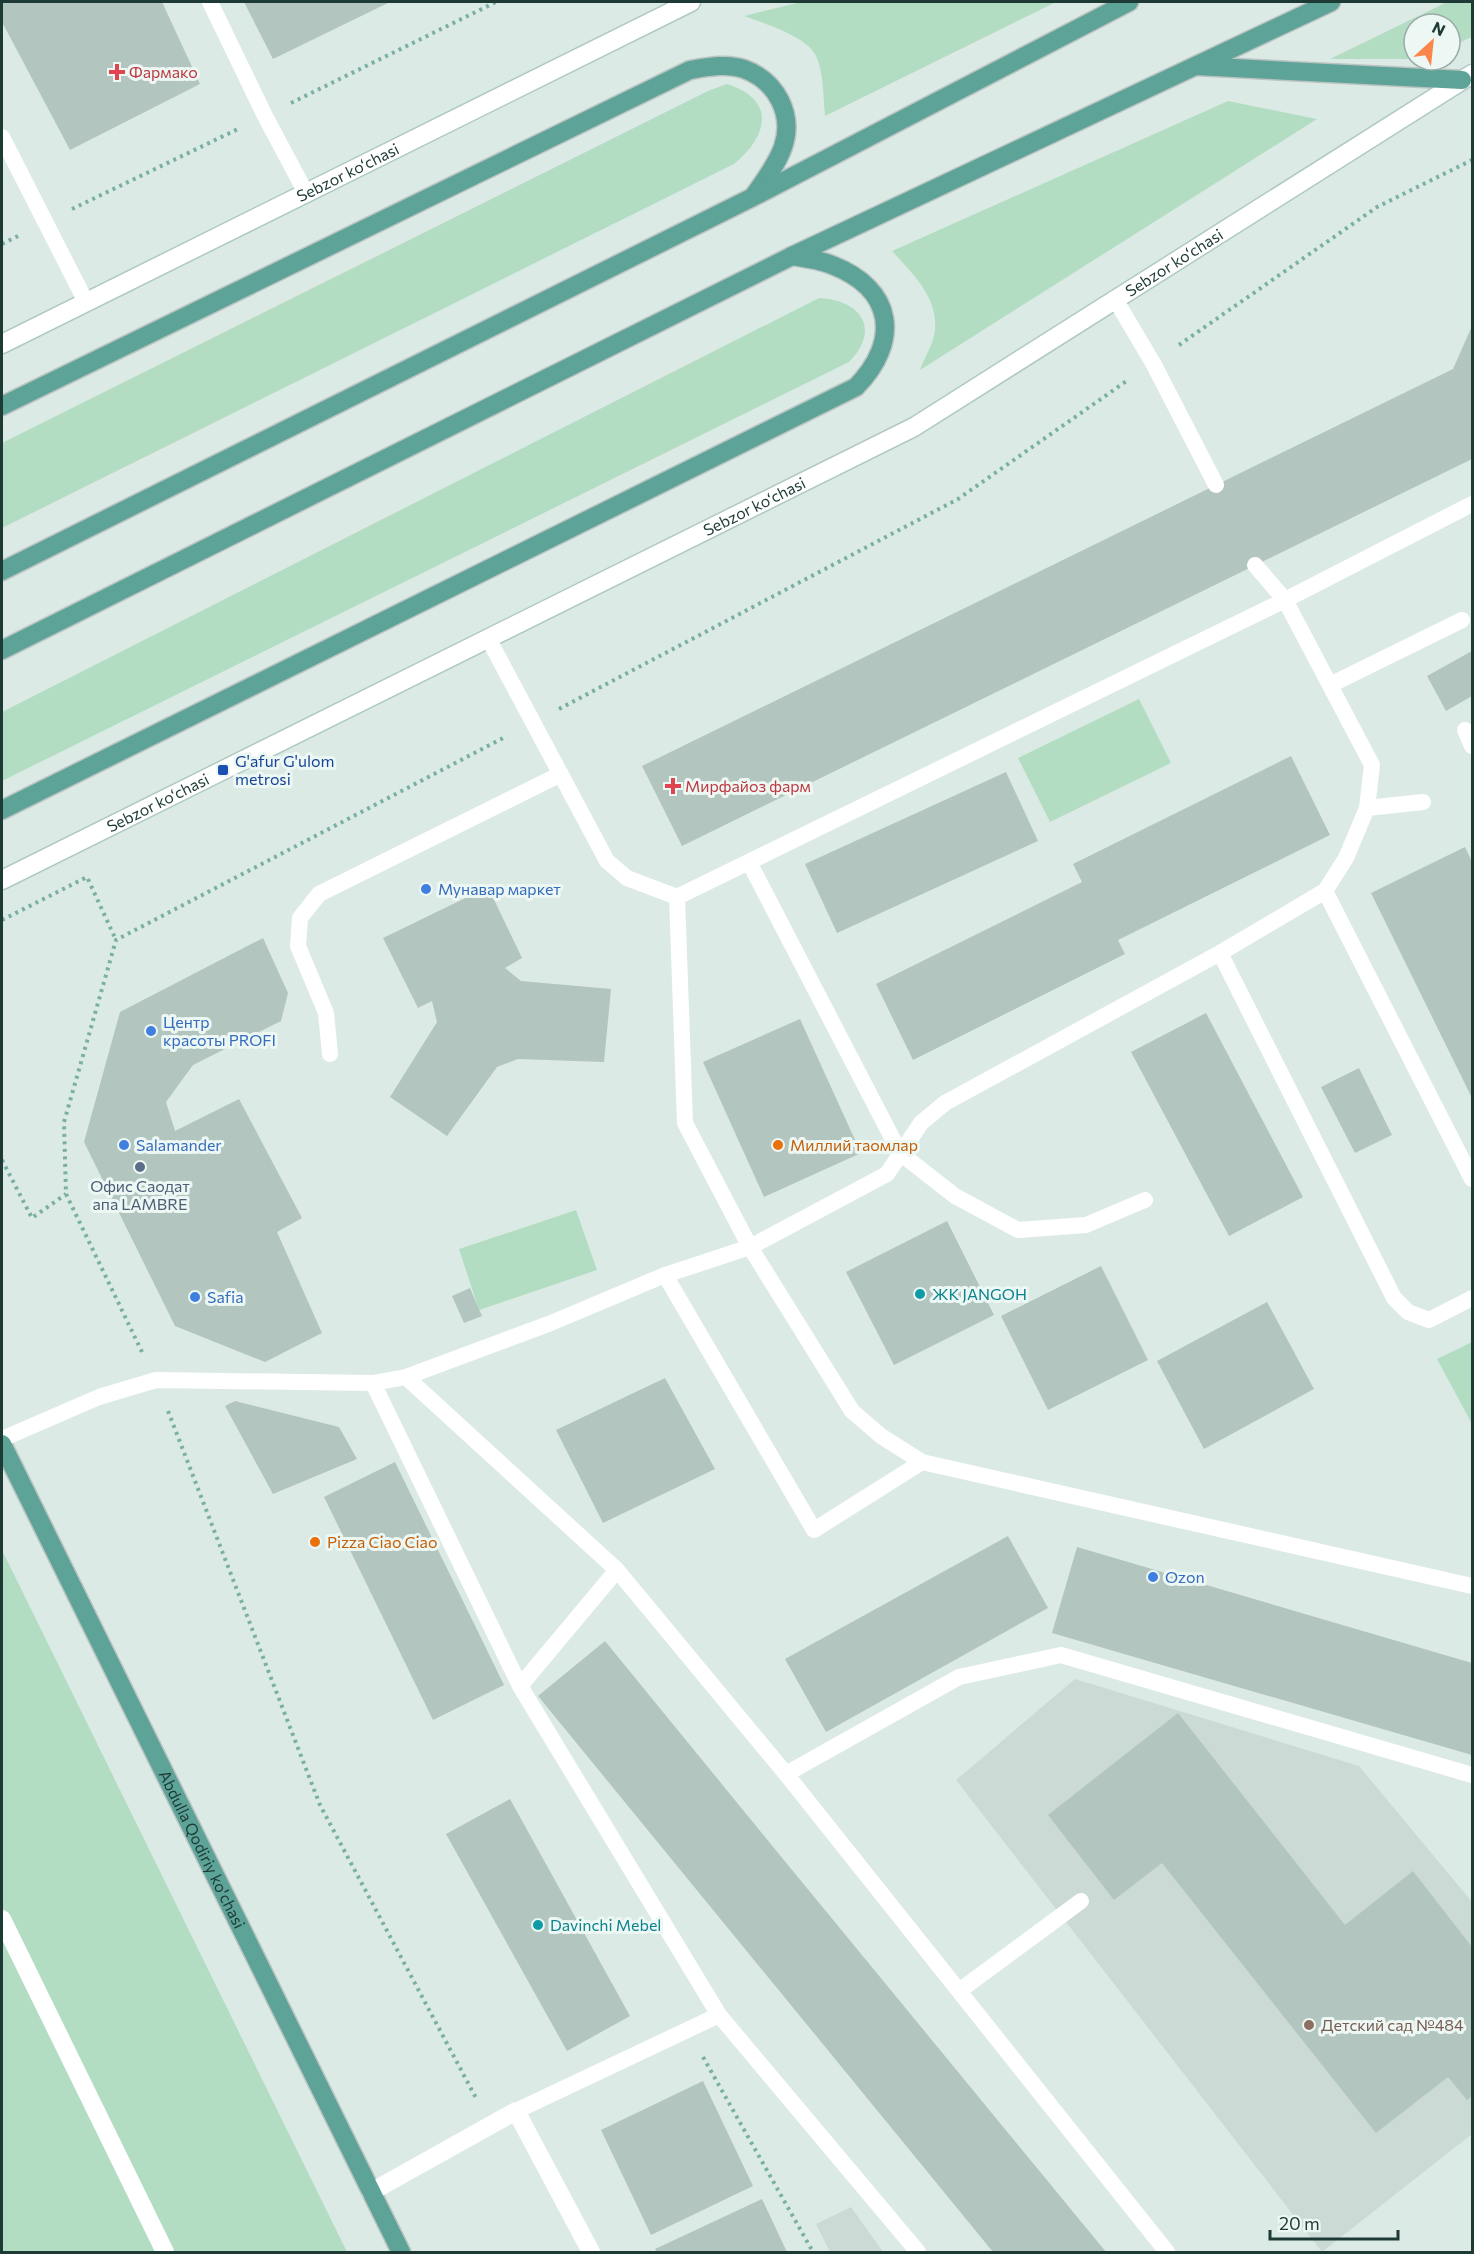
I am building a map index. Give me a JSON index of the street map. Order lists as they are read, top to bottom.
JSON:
{
  "streets": {
    "main road": ["Sebzor ko‘chasi", "Abdulla Qodiriy ko'chasi"]
  },
  "places": {
    "health": ["Фармако", "Мирфайоз фарм"],
    "transit": ["G'afur G'ulom metrosi"],
    "other": [
      "Мунавар маркет",
      "Центр красоты PROFI",
      "Salamander",
      "Миллий таомлар",
      "Офис Саодат апа LAMBRE",
      "ЖК JANGOH",
      "Safia",
      "Pizza Ciao Ciao",
      "Ozon",
      "Davinchi Mebel",
      "Детский сад №484"
    ]
  },
  "scale_bar": "20 m",
  "north": "top right"
}
